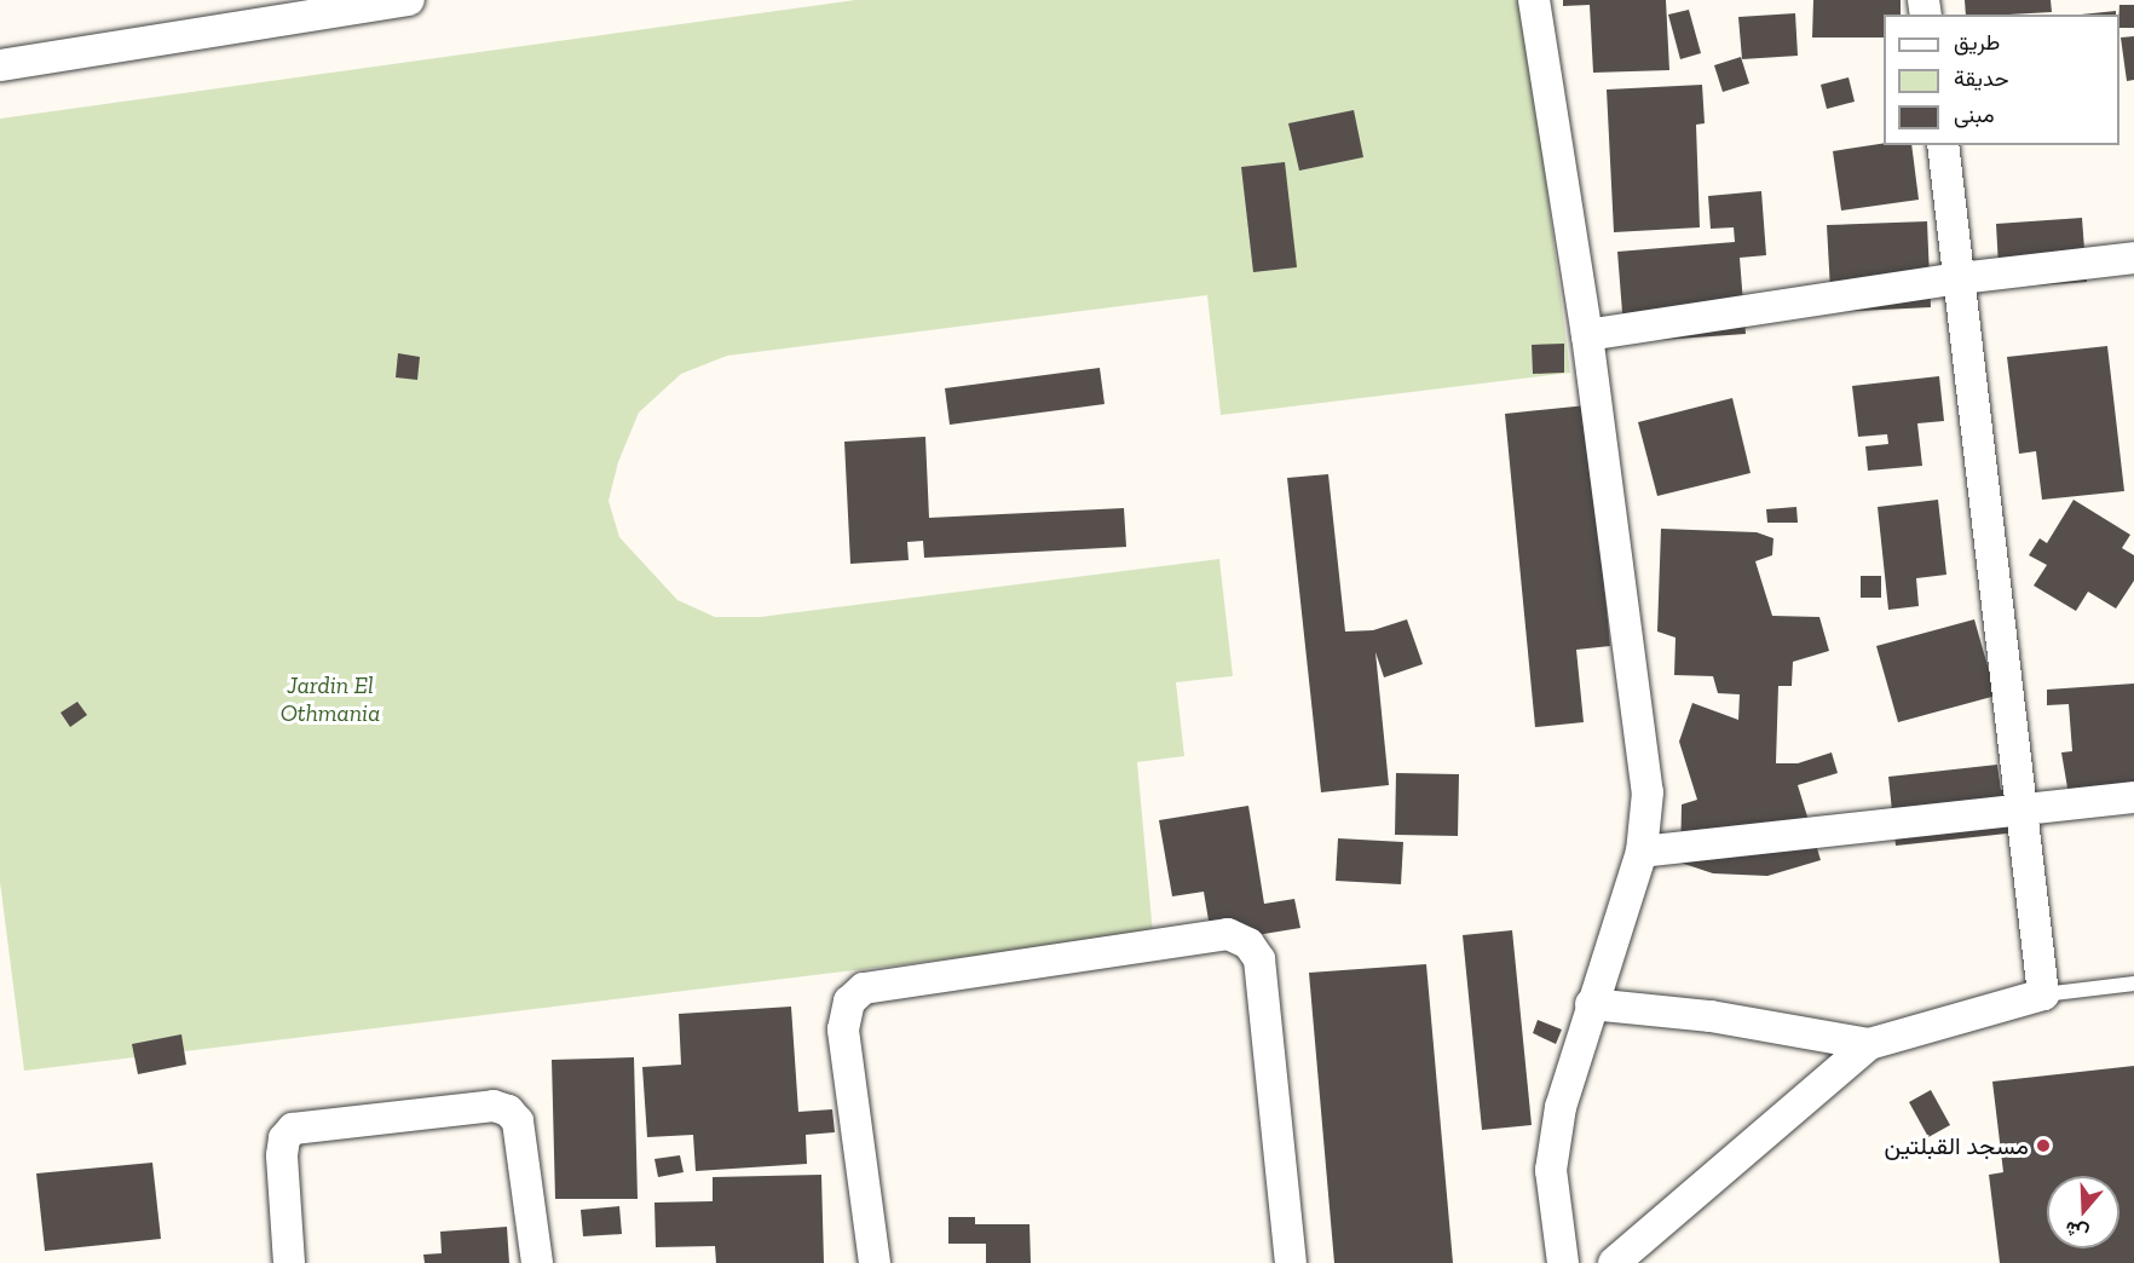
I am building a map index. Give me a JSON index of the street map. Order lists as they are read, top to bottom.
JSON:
{
  "parks": ["Jardin El Othmania"],
  "places": ["مسجد القبلتين"],
  "legend": ["طريق", "حديقة", "مبنى"],
  "north": "bottom"
}
